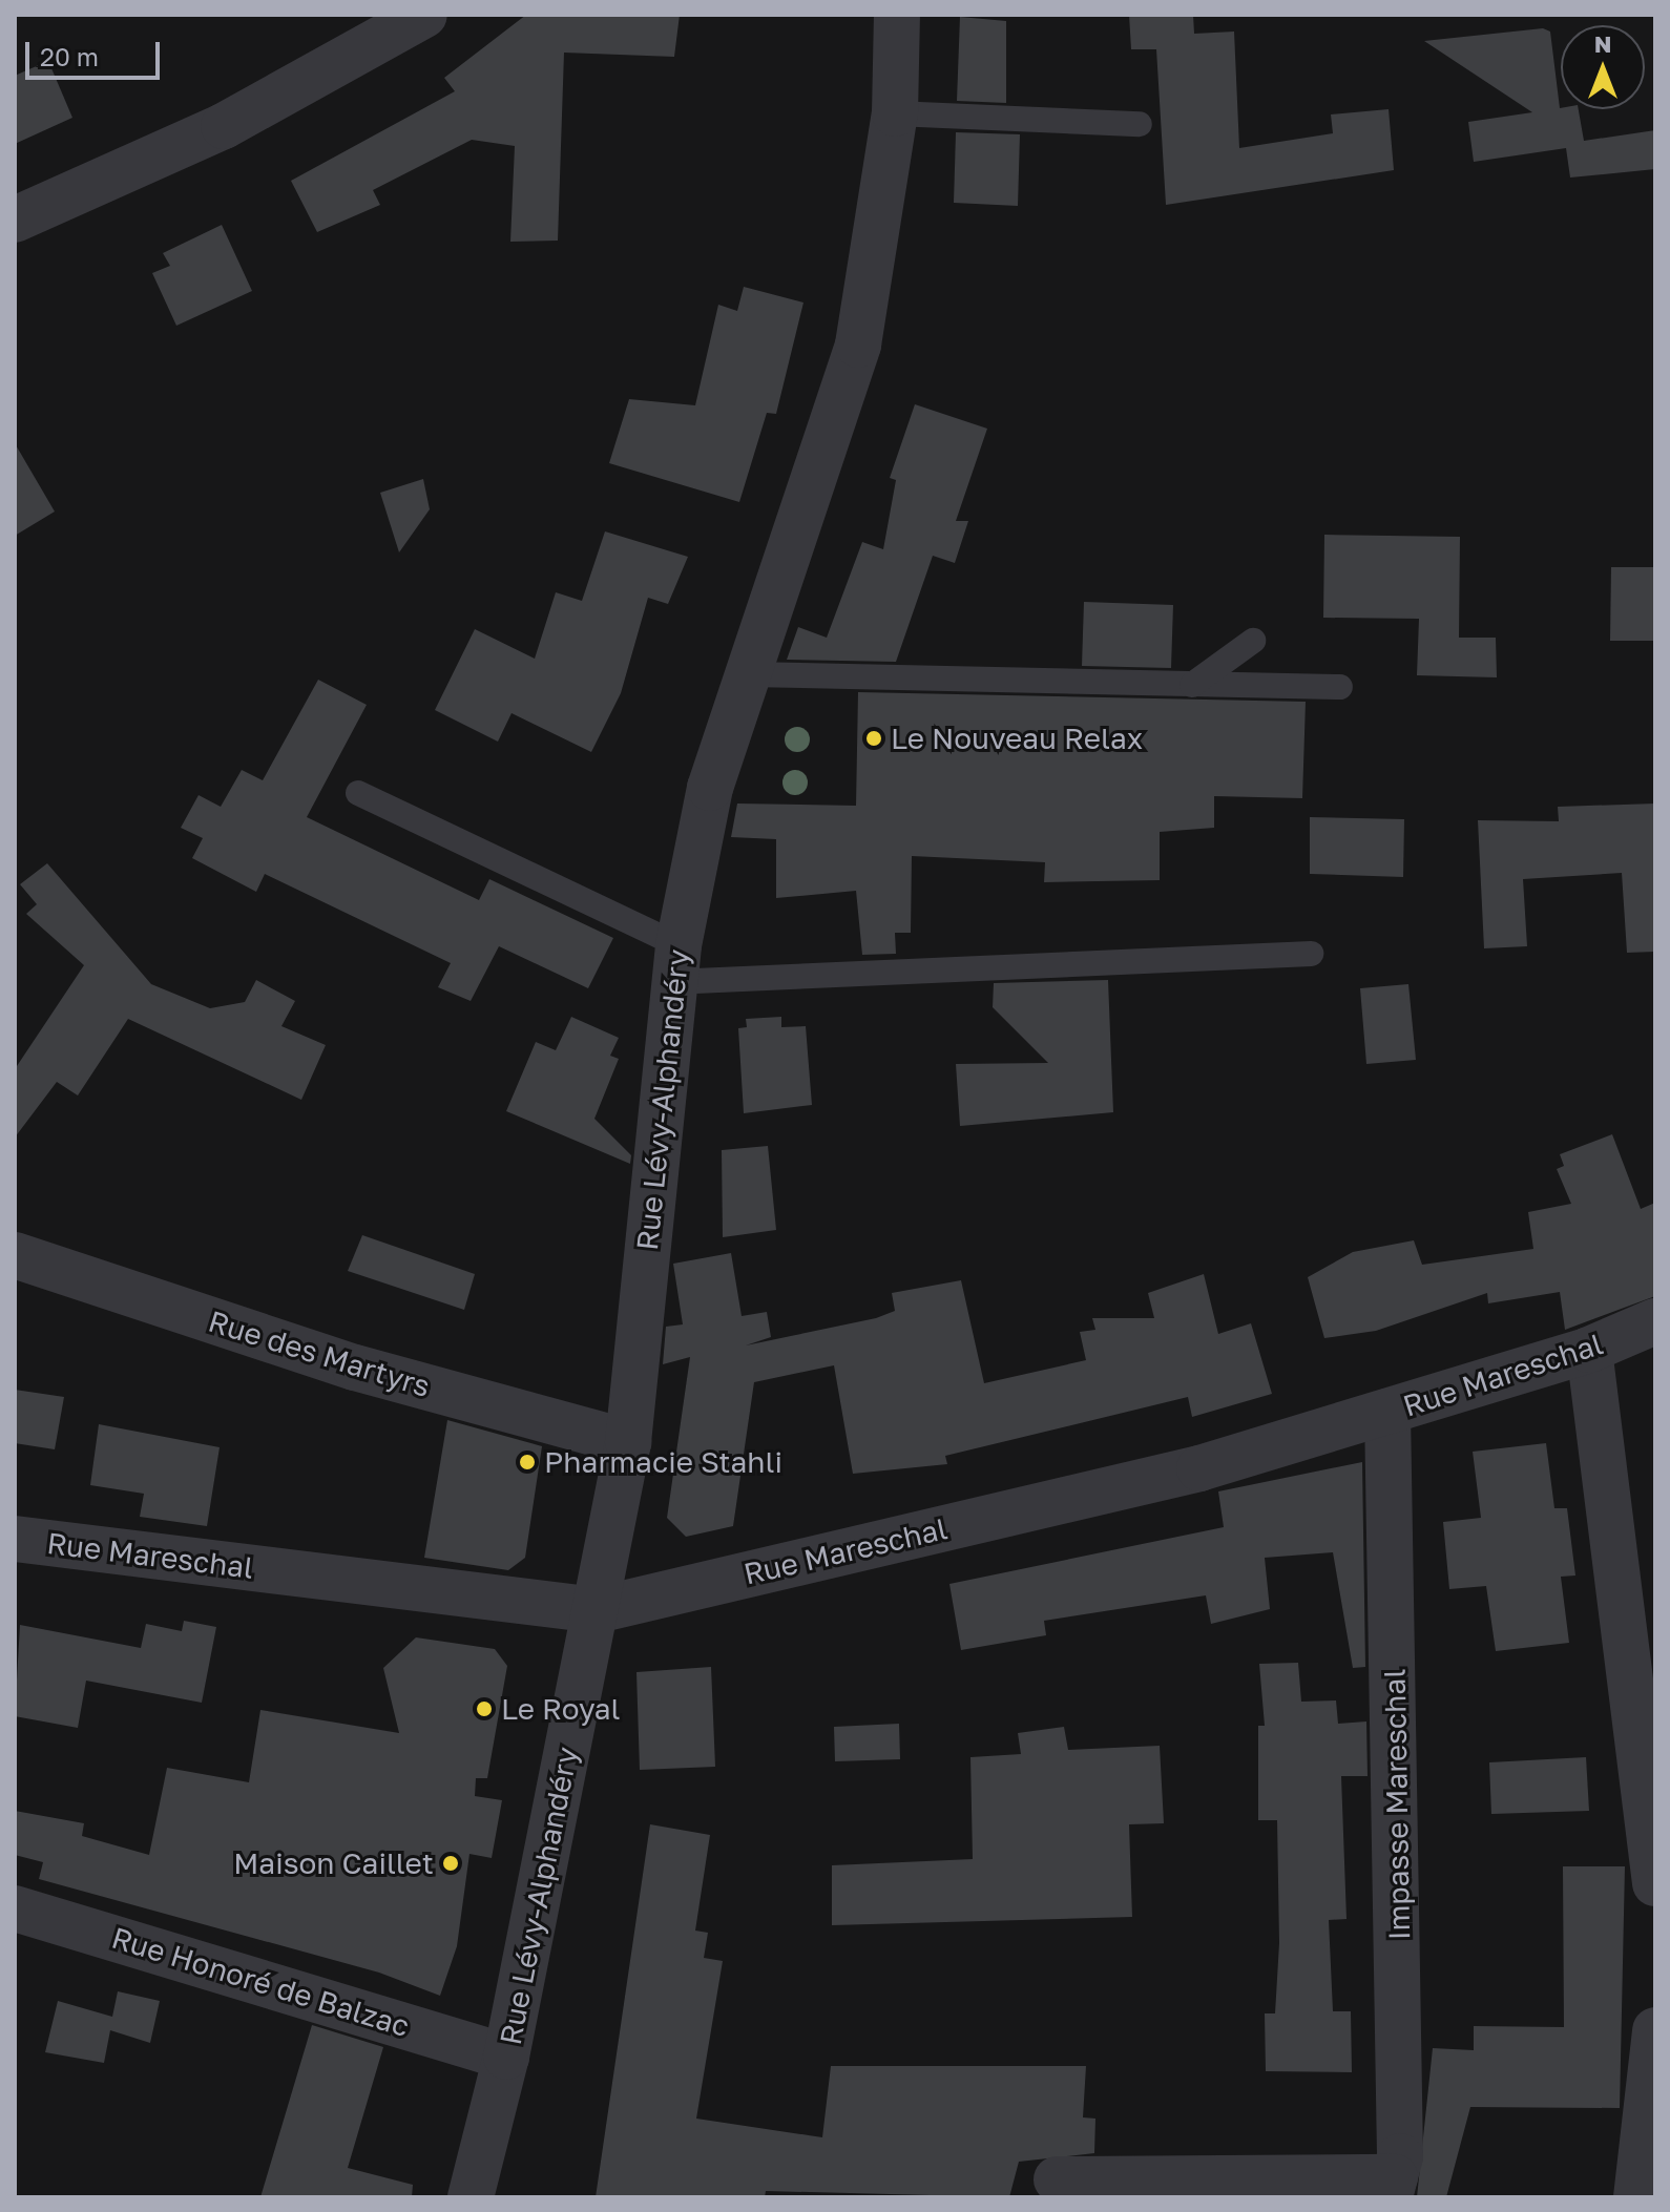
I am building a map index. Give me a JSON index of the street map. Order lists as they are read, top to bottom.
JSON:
{
  "streets": {
    "street": [
      "Rue Lévy-Alphandéry",
      "Rue des Martyrs",
      "Rue Mareschal",
      "Impasse Mareschal",
      "Rue Honoré de Balzac"
    ]
  },
  "crossings": [
    ["Rue Lévy-Alphandéry", "Rue des Martyrs"],
    ["Rue Lévy-Alphandéry", "Rue Mareschal"],
    ["Rue Lévy-Alphandéry", "Rue Honoré de Balzac"],
    ["Rue Mareschal", "Impasse Mareschal"]
  ],
  "places": [
    "Le Nouveau Relax",
    "Pharmacie Stahli",
    "Le Royal",
    "Maison Caillet"
  ],
  "scale_bar": "20 m",
  "north": "top"
}
